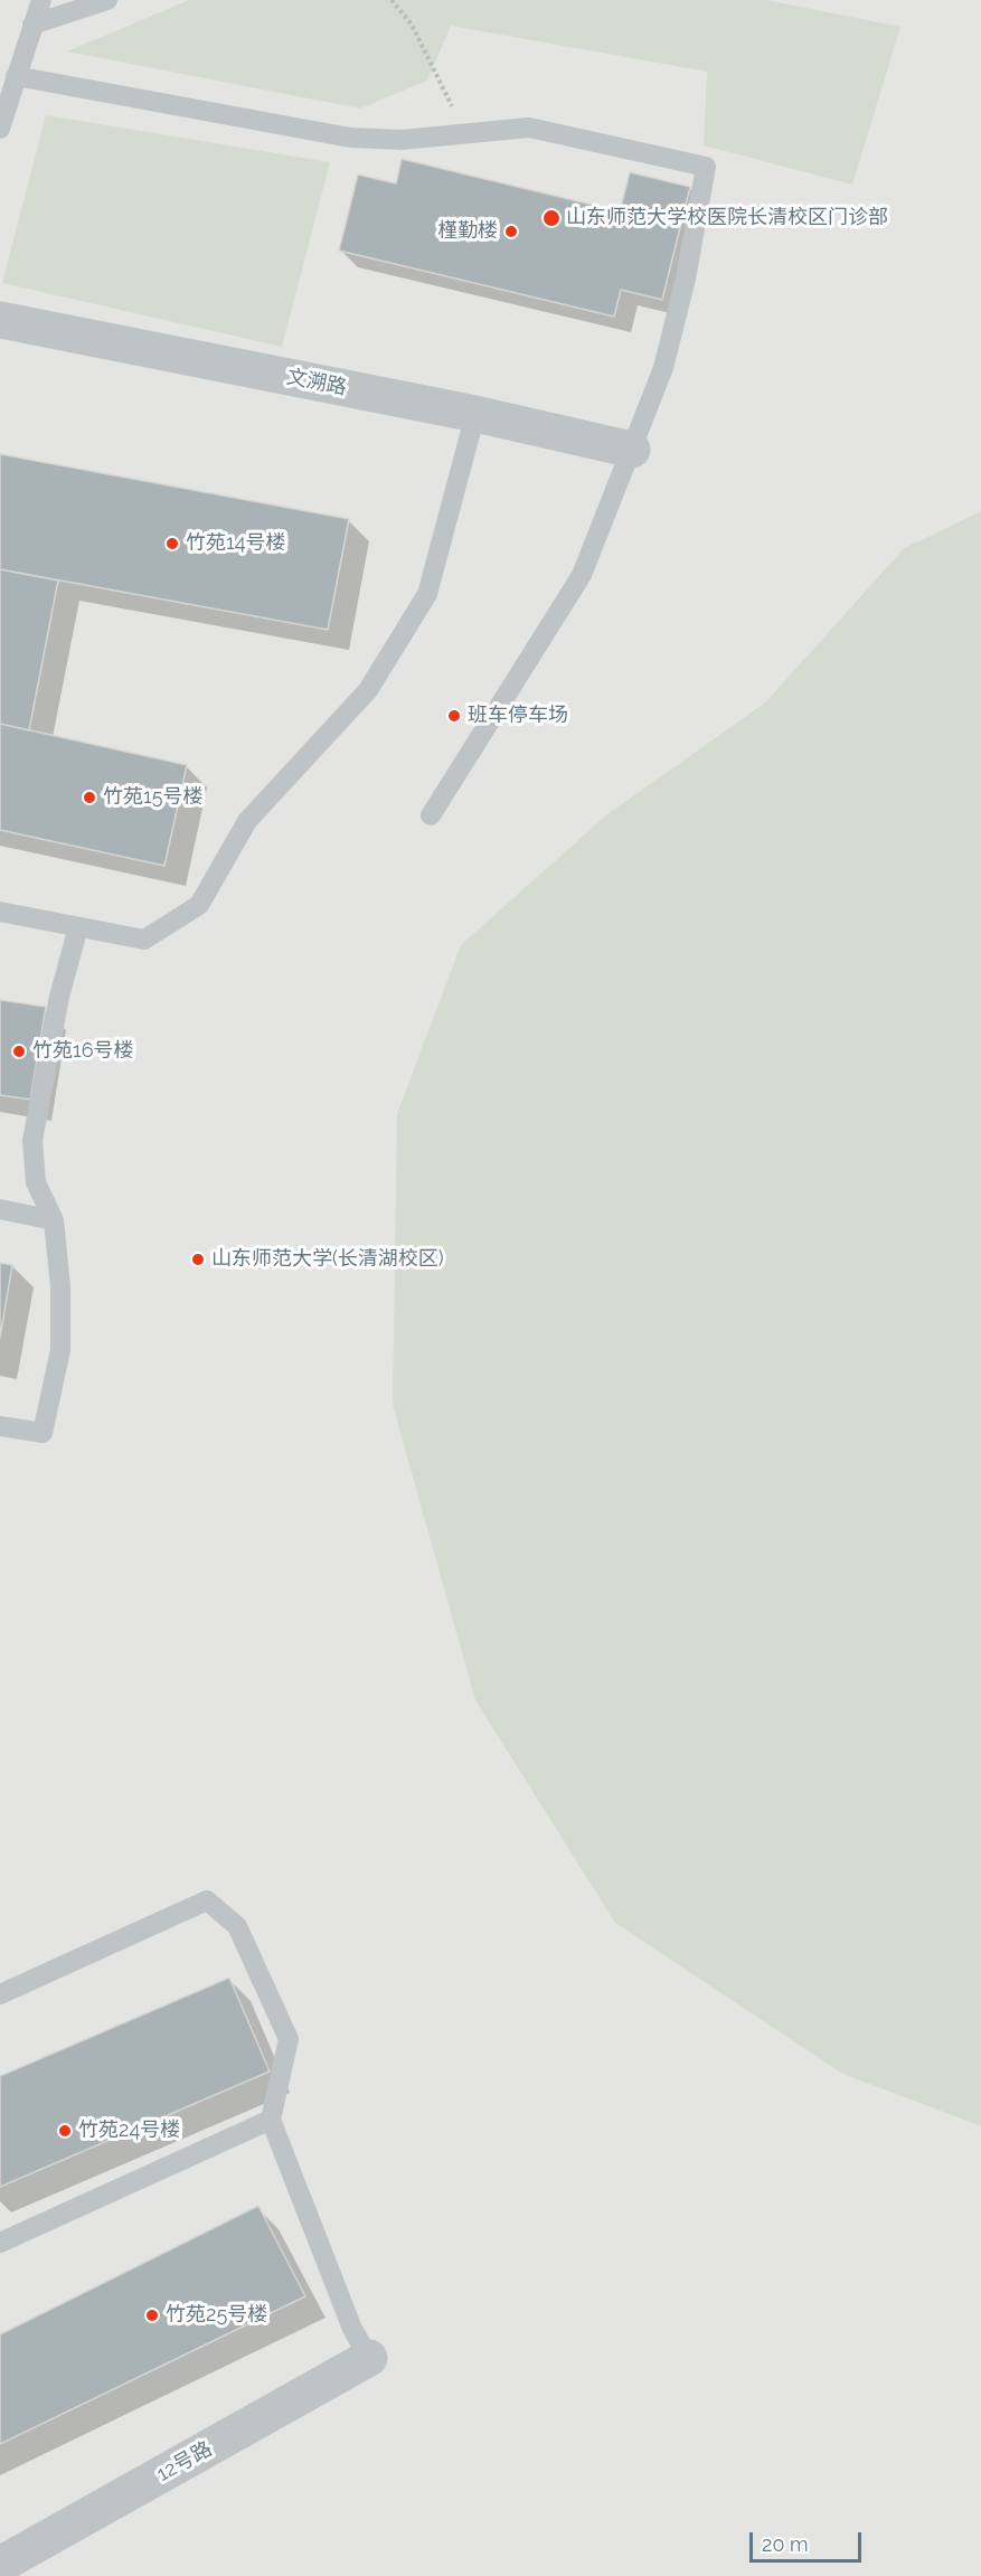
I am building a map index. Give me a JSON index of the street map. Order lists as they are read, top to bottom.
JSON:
{
  "streets": {
    "street": ["文溯路", "12号路"]
  },
  "places": [
    "山东师范大学校医院长清校区门诊部",
    "槿勤楼",
    "竹苑14号楼",
    "班车停车场",
    "竹苑15号楼",
    "竹苑16号楼",
    "山东师范大学(长清湖校区)",
    "竹苑24号楼",
    "竹苑25号楼"
  ],
  "scale_bar": "20 m"
}
